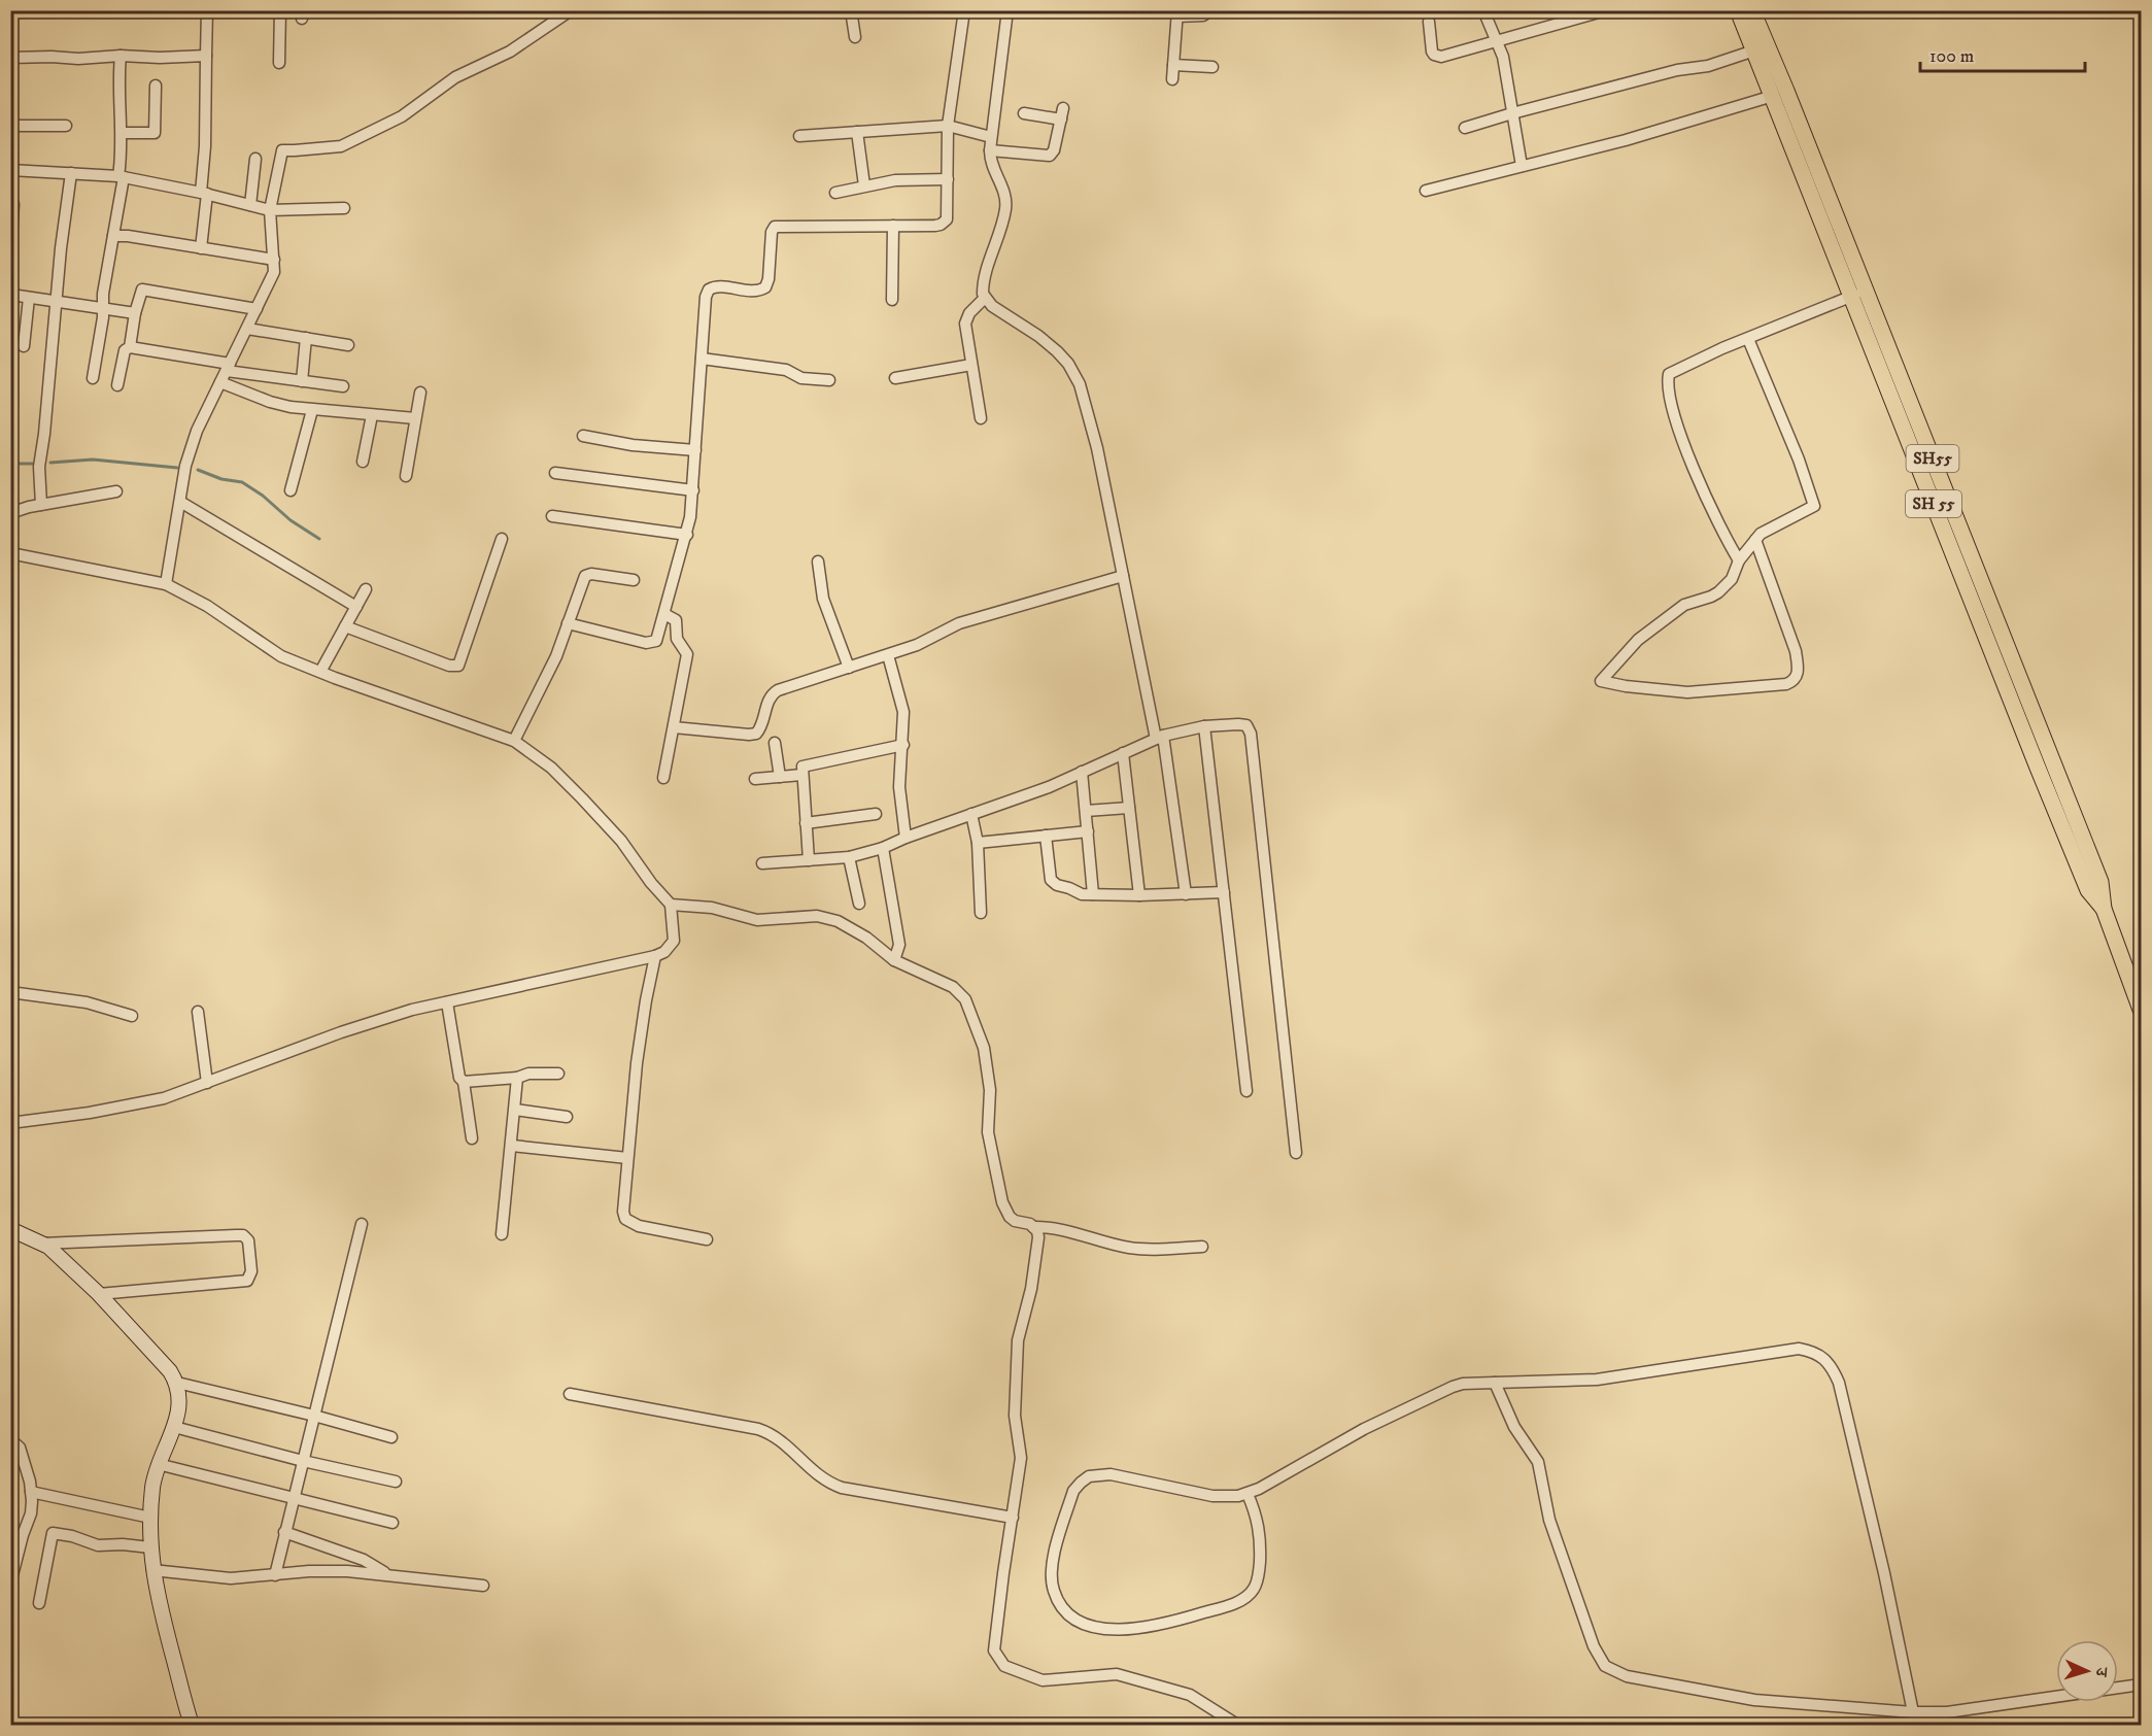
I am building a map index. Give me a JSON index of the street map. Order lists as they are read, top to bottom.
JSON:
{
  "streets": {
    "main road": ["SH55"]
  },
  "scale_bar": "100 m",
  "north": "right"
}
